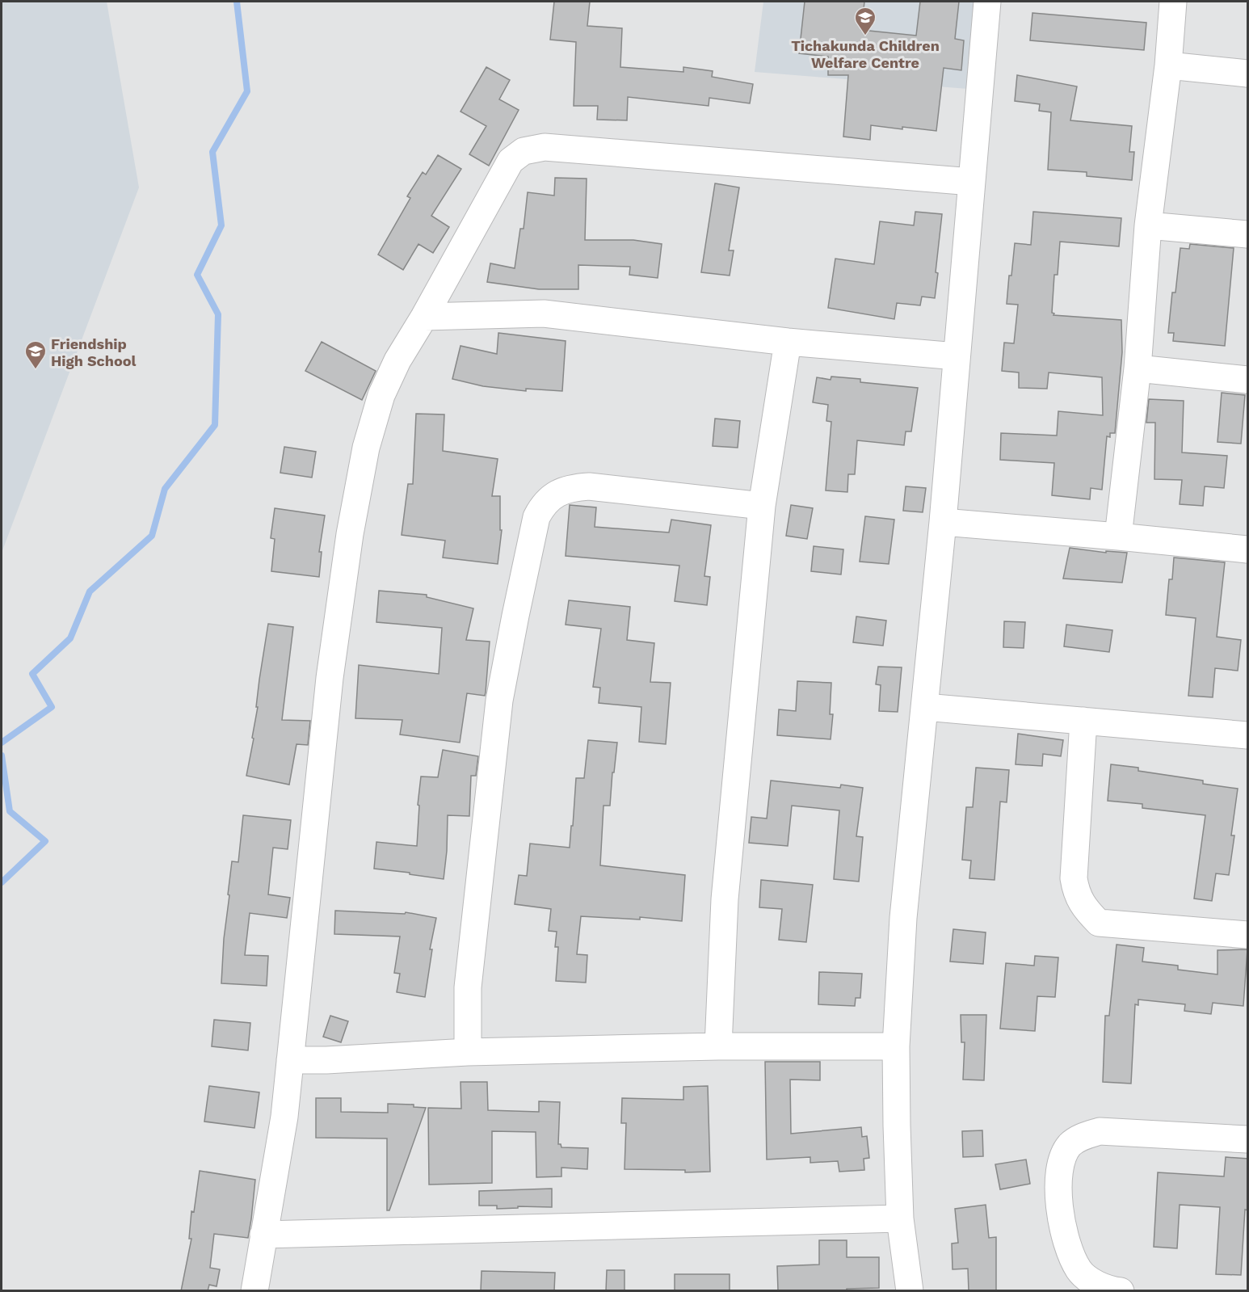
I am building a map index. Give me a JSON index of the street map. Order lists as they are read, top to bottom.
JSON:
{
  "places": {
    "school or university": ["Tichakunda Children Welfare Centre", "Friendship High School"]
  }
}
